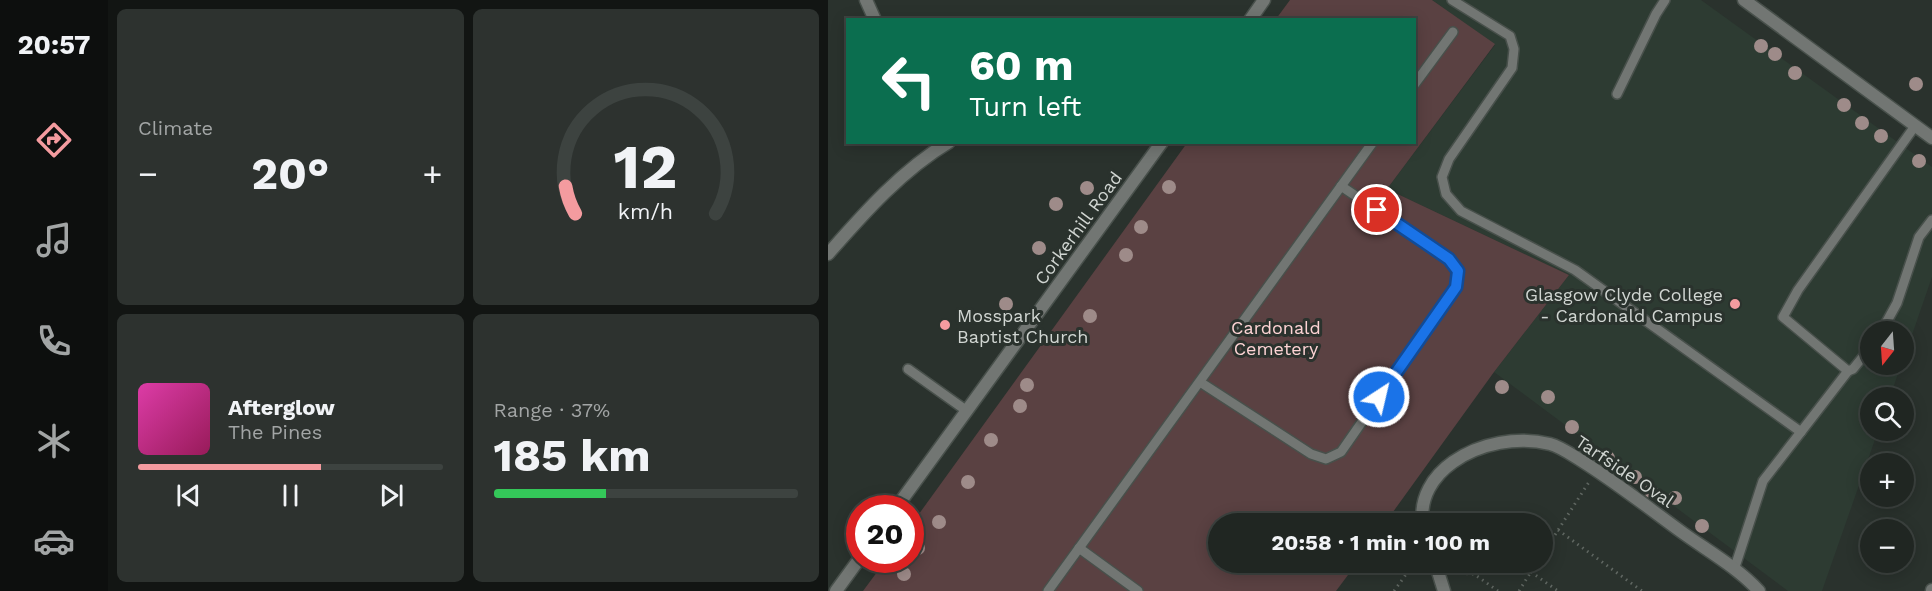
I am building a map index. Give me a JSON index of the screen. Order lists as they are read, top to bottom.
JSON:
{
  "streets": {
    "street": ["Corkerhill Road", "Tarfside Oval"]
  },
  "parks": ["Cardonald Cemetery"],
  "places": ["Glasgow Clyde College - Cardonald Campus", "Mosspark Baptist Church"],
  "north": "bottom",
  "page": {
    "tabs": "20:57",
    "tile": [
      "Climate",
      ["Range · 37%", "185 km"]
    ],
    "turn": ["60 m", "Turn left"],
    "heat": ["−", "20°", "+"],
    "map_buttons": ["+", "−"],
    "song": ["Afterglow", "The Pines"],
    "limit": "20",
    "trip": "20:58 · 1 min · 100 m",
    "gauge": ["12", "km/h"]
  }
}
